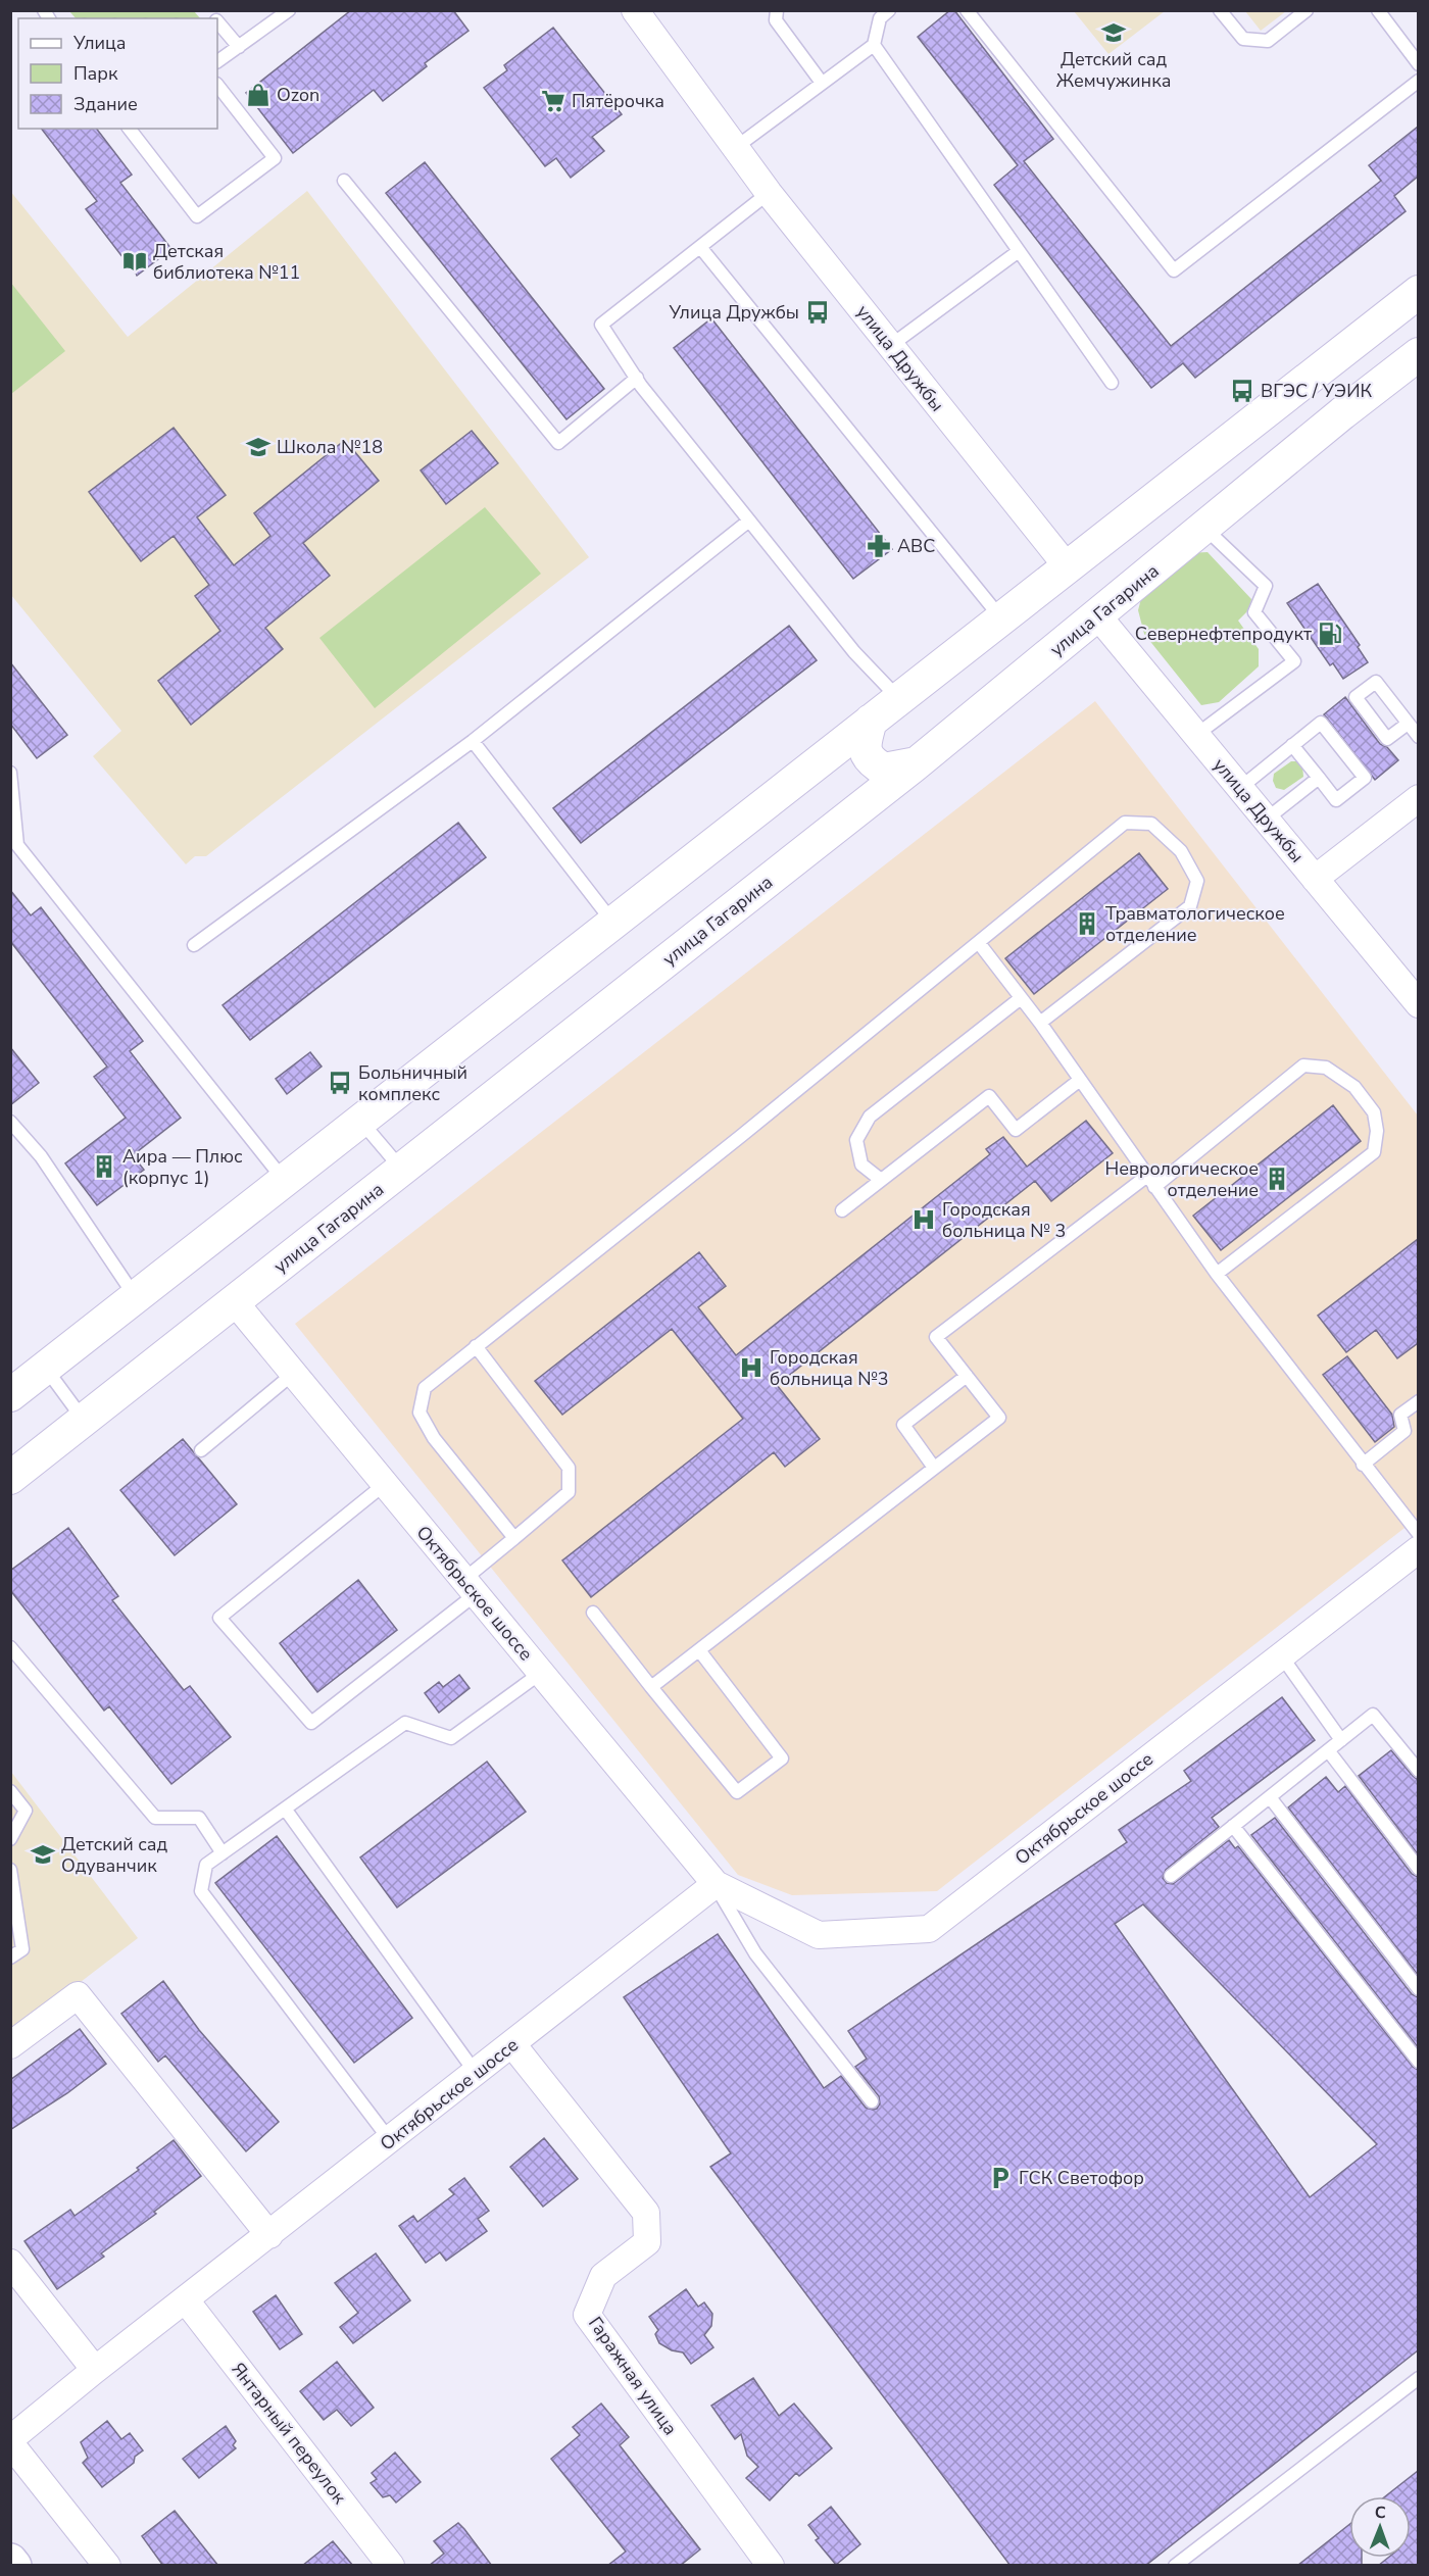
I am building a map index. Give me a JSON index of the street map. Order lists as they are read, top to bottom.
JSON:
{
  "streets": {
    "street": [
      "улица Дружбы",
      "улица Гагарина",
      "Октябрьское шоссе",
      "Гаражная улица",
      "Янтарный переулок"
    ]
  },
  "crossings": [
    ["улица Дружбы", "улица Гагарина"],
    ["улица Гагарина", "Октябрьское шоссе"],
    ["Октябрьское шоссе", "Гаражная улица"],
    ["Октябрьское шоссе", "Янтарный переулок"]
  ],
  "places": {
    "school or university": ["Детский сад Жемчужинка", "Школа №18", "Детский сад Одуванчик"],
    "shop": ["Ozon"],
    "supermarket": ["Пятёрочка"],
    "library": ["Детская библиотека №11"],
    "bus stop": ["Улица Дружбы", "ВГЭС / УЭИК", "Больничный комплекс"],
    "pharmacy": ["ABC"],
    "fuel station": ["Севернефтепродукт"],
    "building": ["Травматологическое отделение", "Аира — Плюс (корпус 1)", "Неврологическое отделение"],
    "hospital": ["Городская больница № 3", "Городская больница №3"],
    "parking": ["ГСК Светофор"]
  },
  "legend": ["Улица", "Парк", "Здание"],
  "north": "top"
}
